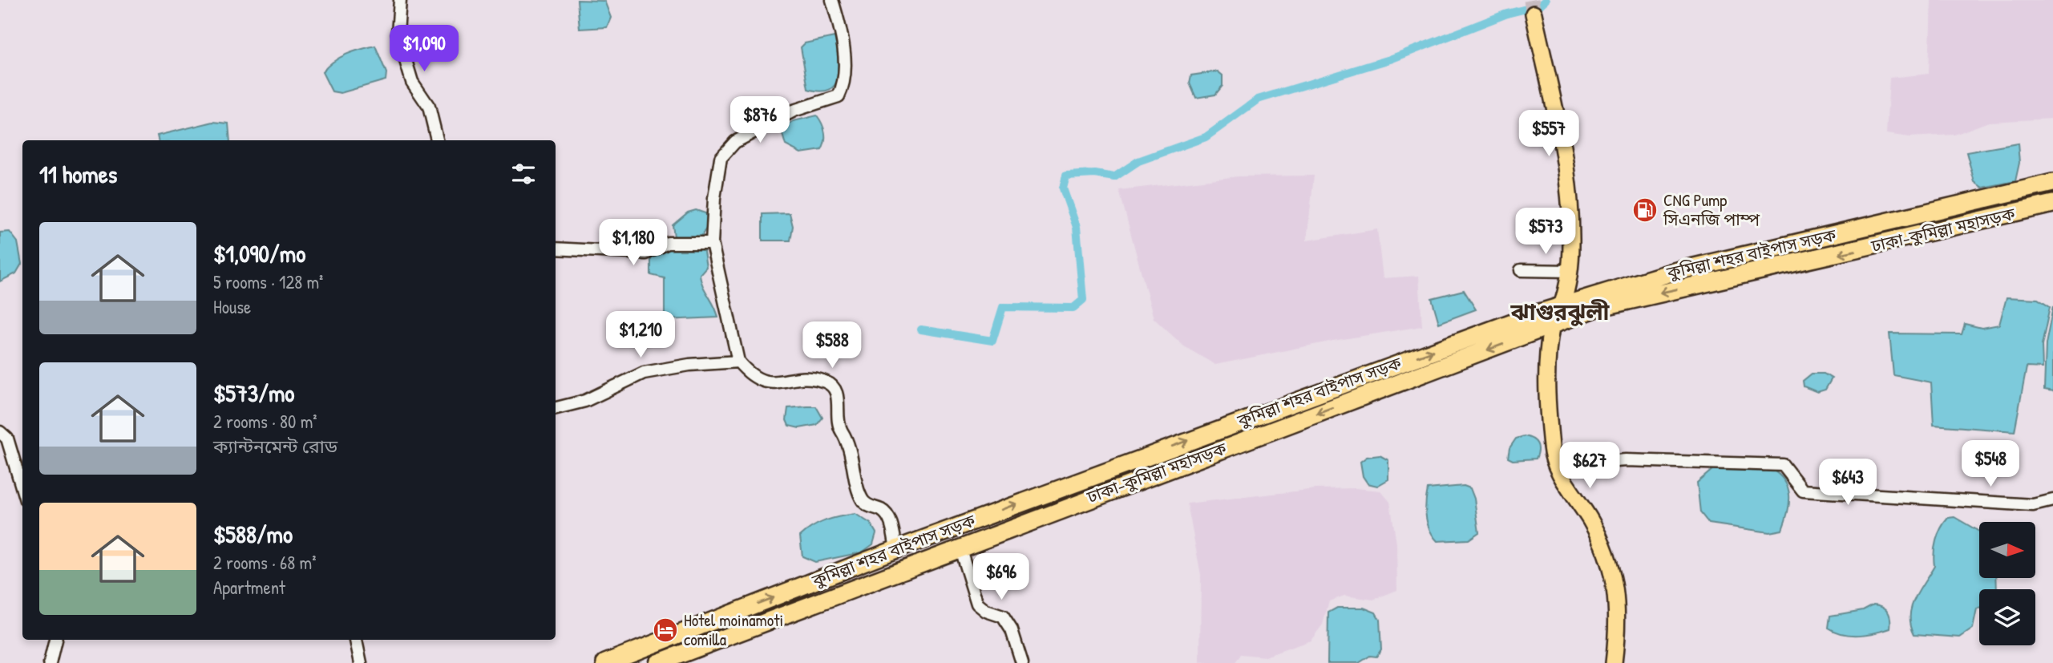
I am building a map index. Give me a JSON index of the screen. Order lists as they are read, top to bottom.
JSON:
{
  "streets": {
    "highway": ["ঢাকা–কুমিল্লা মহাসড়ক", "কুমিল্লা শহর বাইপাস সড়ক"]
  },
  "one_way": ["ঢাকা–কুমিল্লা মহাসড়ক", "কুমিল্লা শহর বাইপাস সড়ক"],
  "districts": ["ঝাগুরঝুলী"],
  "places": {
    "fuel station": ["CNG Pump সিএনজি পাম্প"],
    "hotel": ["Hotel moinamoti comilla"]
  },
  "north": "right",
  "page": {
    "price": [
      "$1,090",
      "$876",
      "$557",
      "$573",
      "$1,180",
      "$1,210",
      "$588",
      "$548",
      "$627",
      "$643",
      "$696"
    ],
    "heading": "11 homes",
    "list": [
      {
        "name": "$1,090/mo",
        "note": "5 rooms · 128 m² · House"
      },
      {
        "name": "$573/mo",
        "note": "2 rooms · 80 m² · ক্যান্টনমেন্ট রোড"
      },
      {
        "name": "$588/mo",
        "note": "2 rooms · 68 m² · Apartment"
      }
    ]
  }
}
